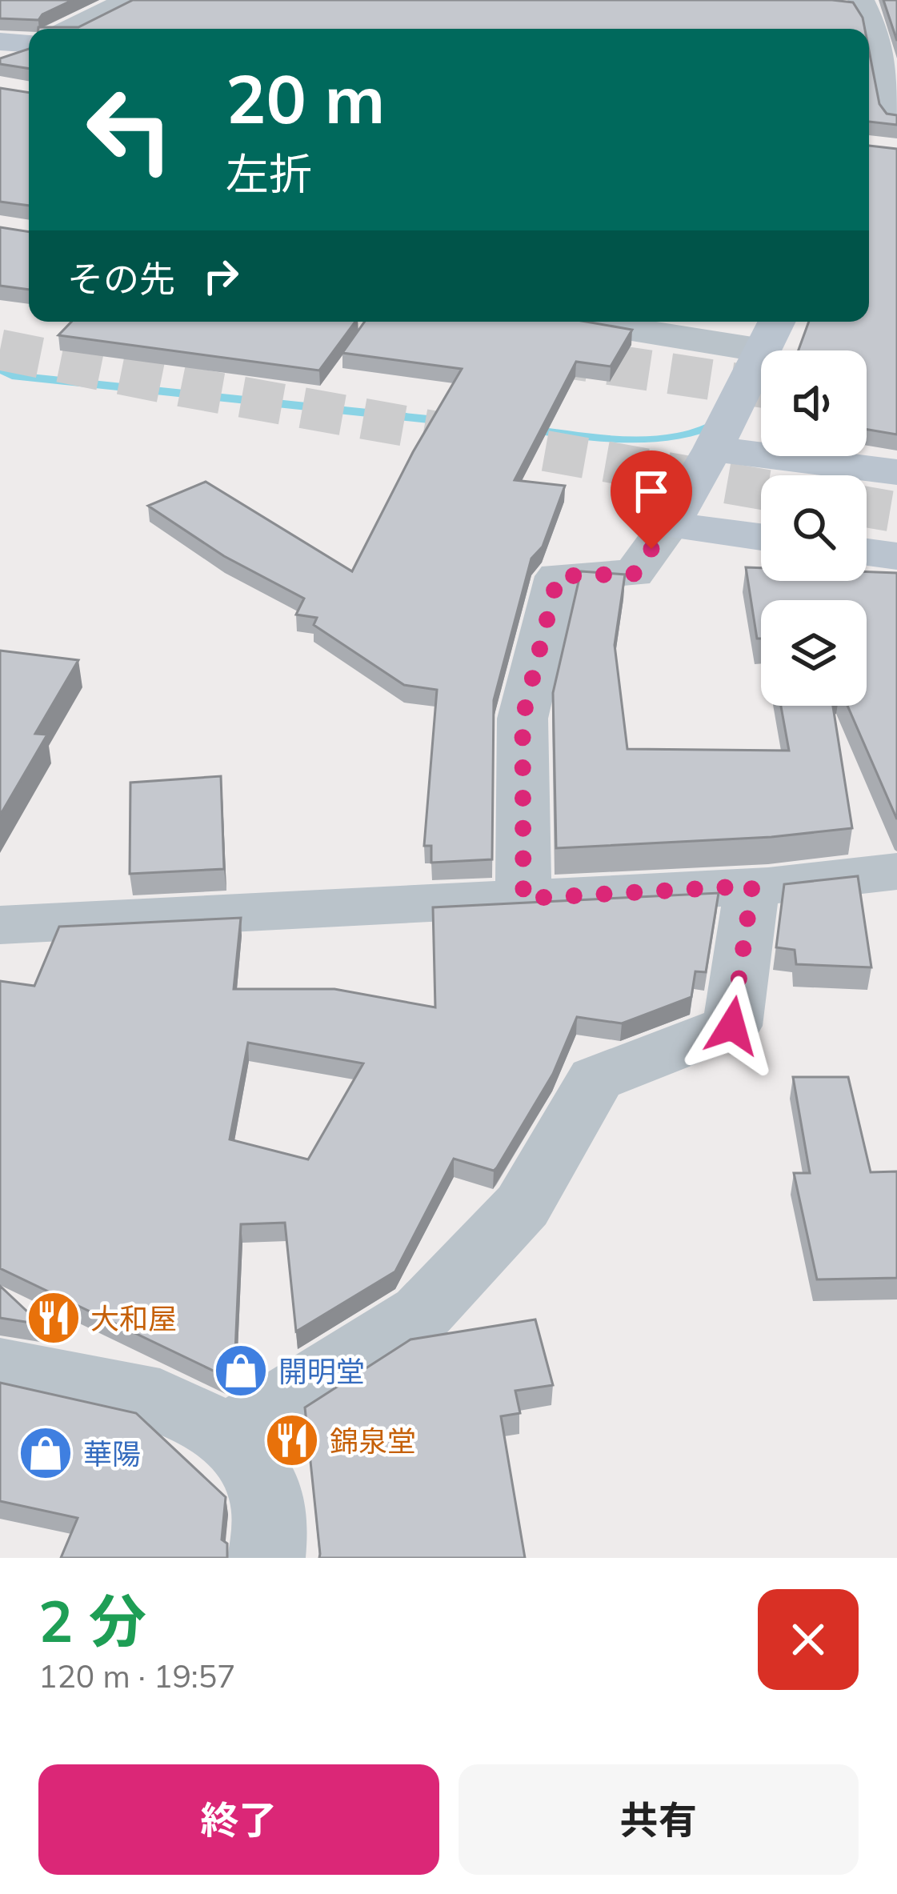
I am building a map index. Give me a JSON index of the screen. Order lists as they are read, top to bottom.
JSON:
{
  "places": {
    "restaurant": ["大和屋", "錦泉堂"],
    "shop": ["開明堂", "華陽"]
  },
  "page": {
    "turn": ["20 m", "左折"],
    "then": "その先",
    "heading": ["2 分", "120 m · 19:57"],
    "buttons": ["終了", "共有"]
  }
}
